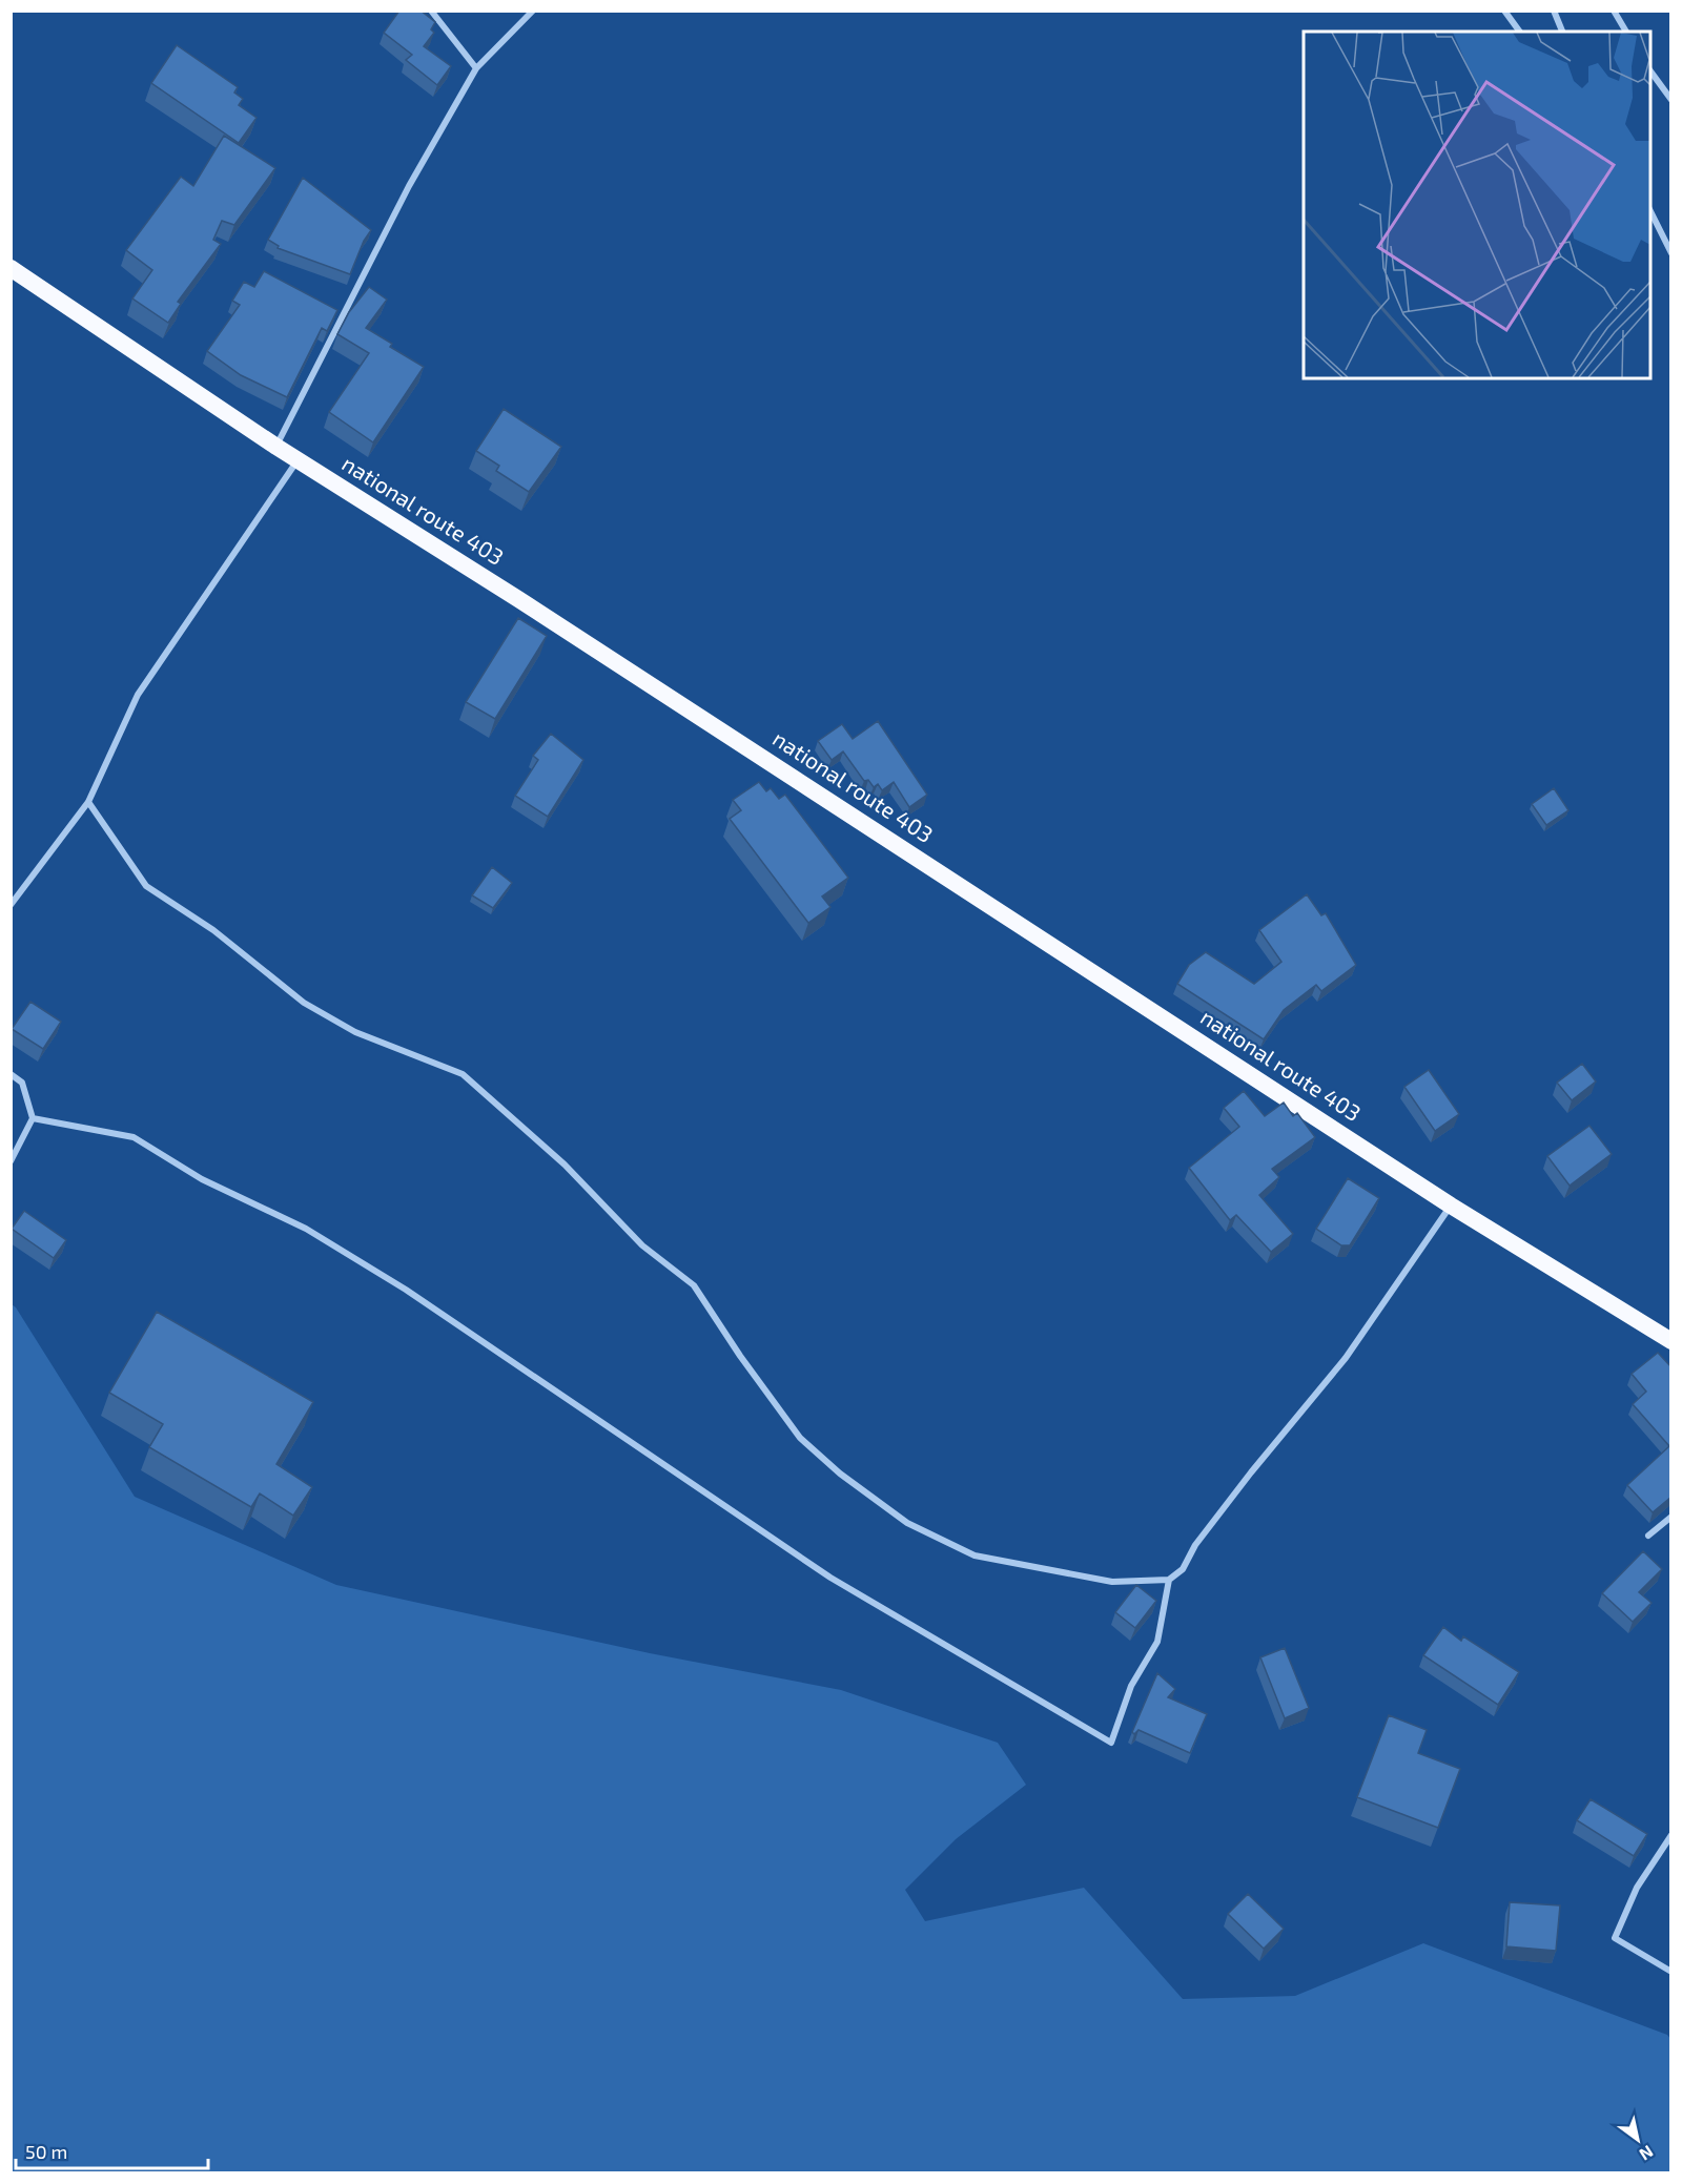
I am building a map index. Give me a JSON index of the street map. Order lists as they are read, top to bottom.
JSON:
{
  "streets": {
    "highway": ["national route 403"]
  },
  "scale_bar": "50 m",
  "north": "bottom right"
}
